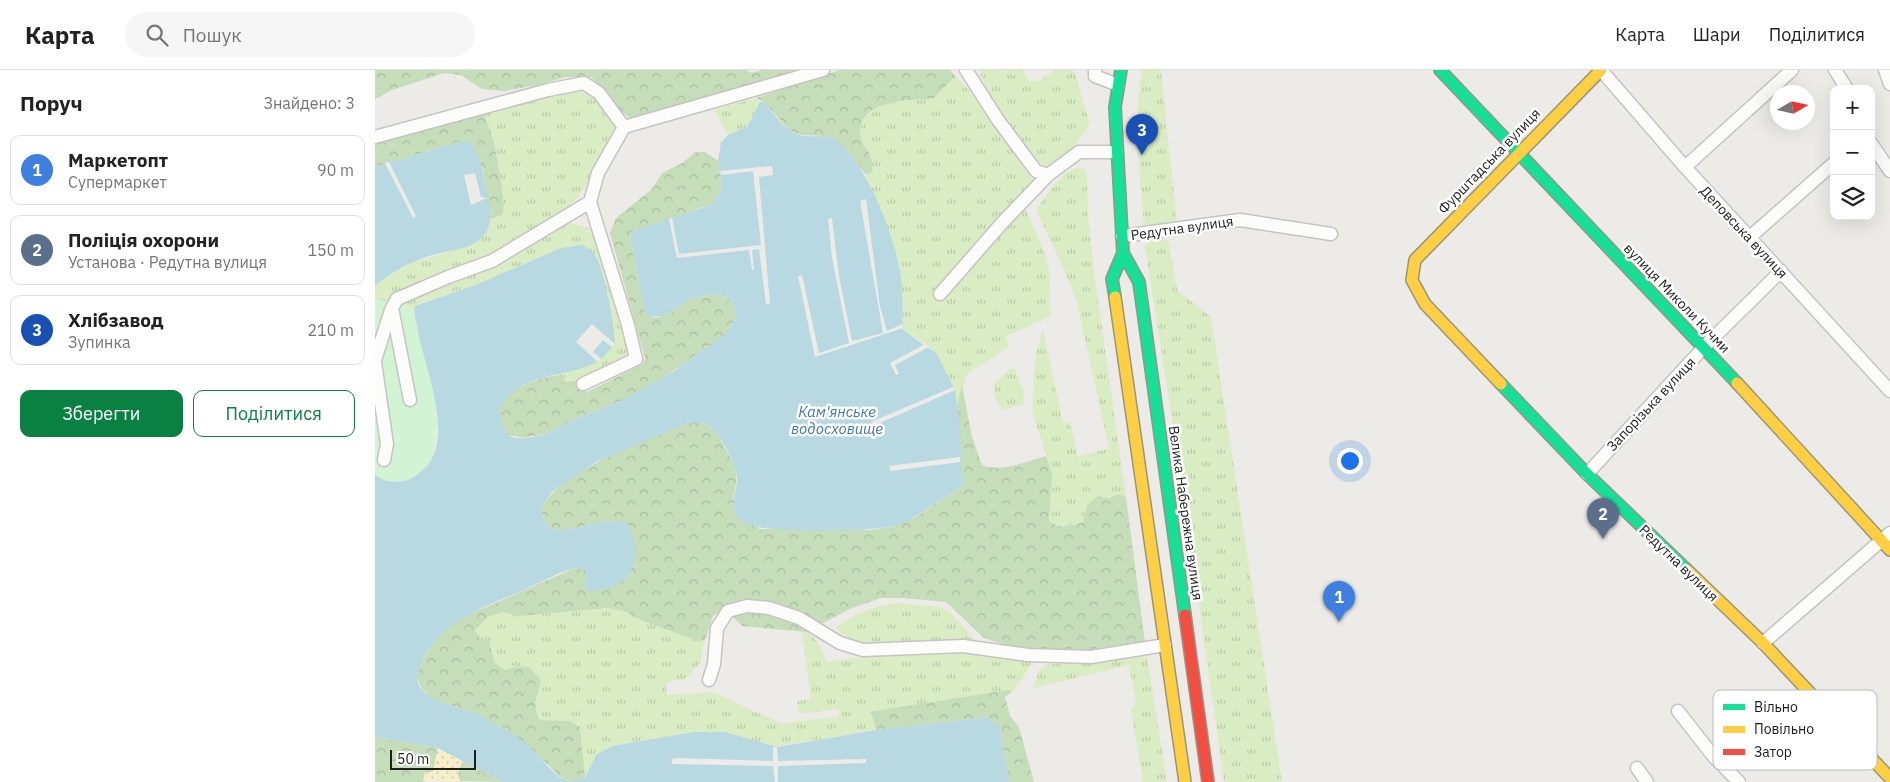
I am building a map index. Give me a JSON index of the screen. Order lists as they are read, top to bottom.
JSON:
{
  "streets": {
    "street": [
      "Фурштадська вулиця",
      "Редутна вулиця",
      "Деповська вулиця",
      "вулиця Миколи Кучми",
      "Запорізька вулиця",
      "Велика Набережна вулиця"
    ]
  },
  "crossings": [
    ["Фурштадська вулиця", "Редутна вулиця"],
    ["Фурштадська вулиця", "Деповська вулиця"],
    ["Фурштадська вулиця", "вулиця Миколи Кучми"],
    ["Редутна вулиця", "Запорізька вулиця"],
    ["Редутна вулиця", "Велика Набережна вулиця"],
    ["Деповська вулиця", "Запорізька вулиця"],
    ["вулиця Миколи Кучми", "Запорізька вулиця"]
  ],
  "water": ["Кам'янське водосховище"],
  "legend": ["Вільно", "Повільно", "Затор"],
  "scale_bar": "50 m",
  "north": "right",
  "page": {
    "header": "Карта",
    "search": "Пошук",
    "nav": ["Карта", "Шари", "Поділитися"],
    "heading": ["Поруч", "Знайдено: 3"],
    "map_buttons": ["+", "−"],
    "pins": ["3", "2", "1"],
    "list": [
      {
        "mark": "1",
        "name": "Маркетопт",
        "note": "Супермаркет",
        "value": "90 m"
      },
      {
        "mark": "2",
        "name": "Поліція охорони",
        "note": "Установа · Редутна вулиця",
        "value": "150 m"
      },
      {
        "mark": "3",
        "name": "Хлібзавод",
        "note": "Зупинка",
        "value": "210 m"
      }
    ],
    "buttons": ["Зберегти", "Поділитися"],
    "scale": "50 m"
  }
}
